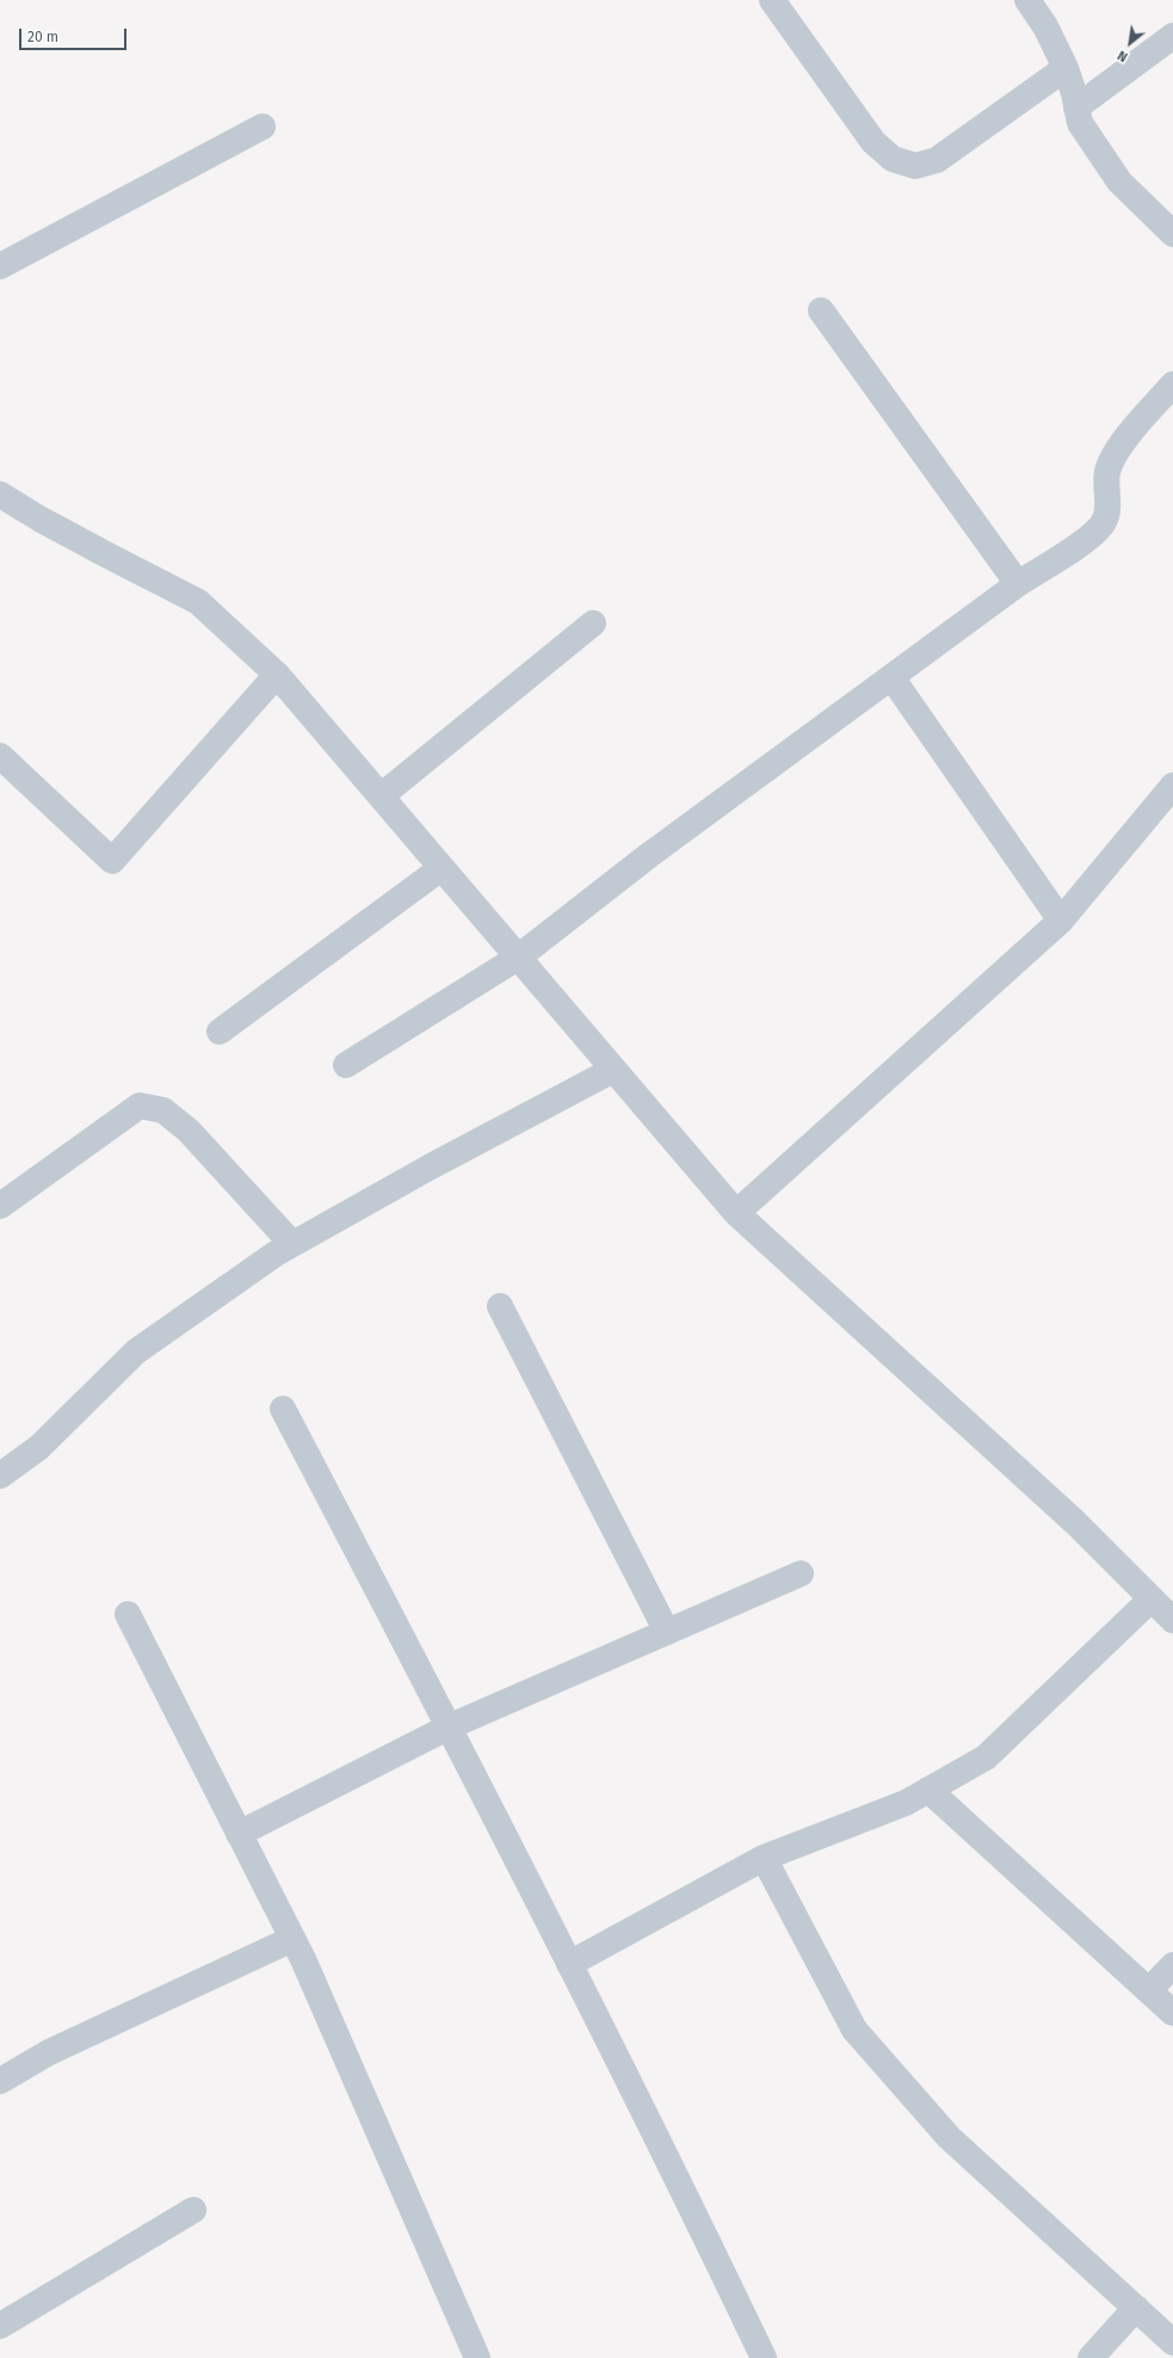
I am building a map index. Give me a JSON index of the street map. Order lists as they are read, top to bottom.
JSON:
{
  "scale_bar": "20 m",
  "north": "bottom left"
}
